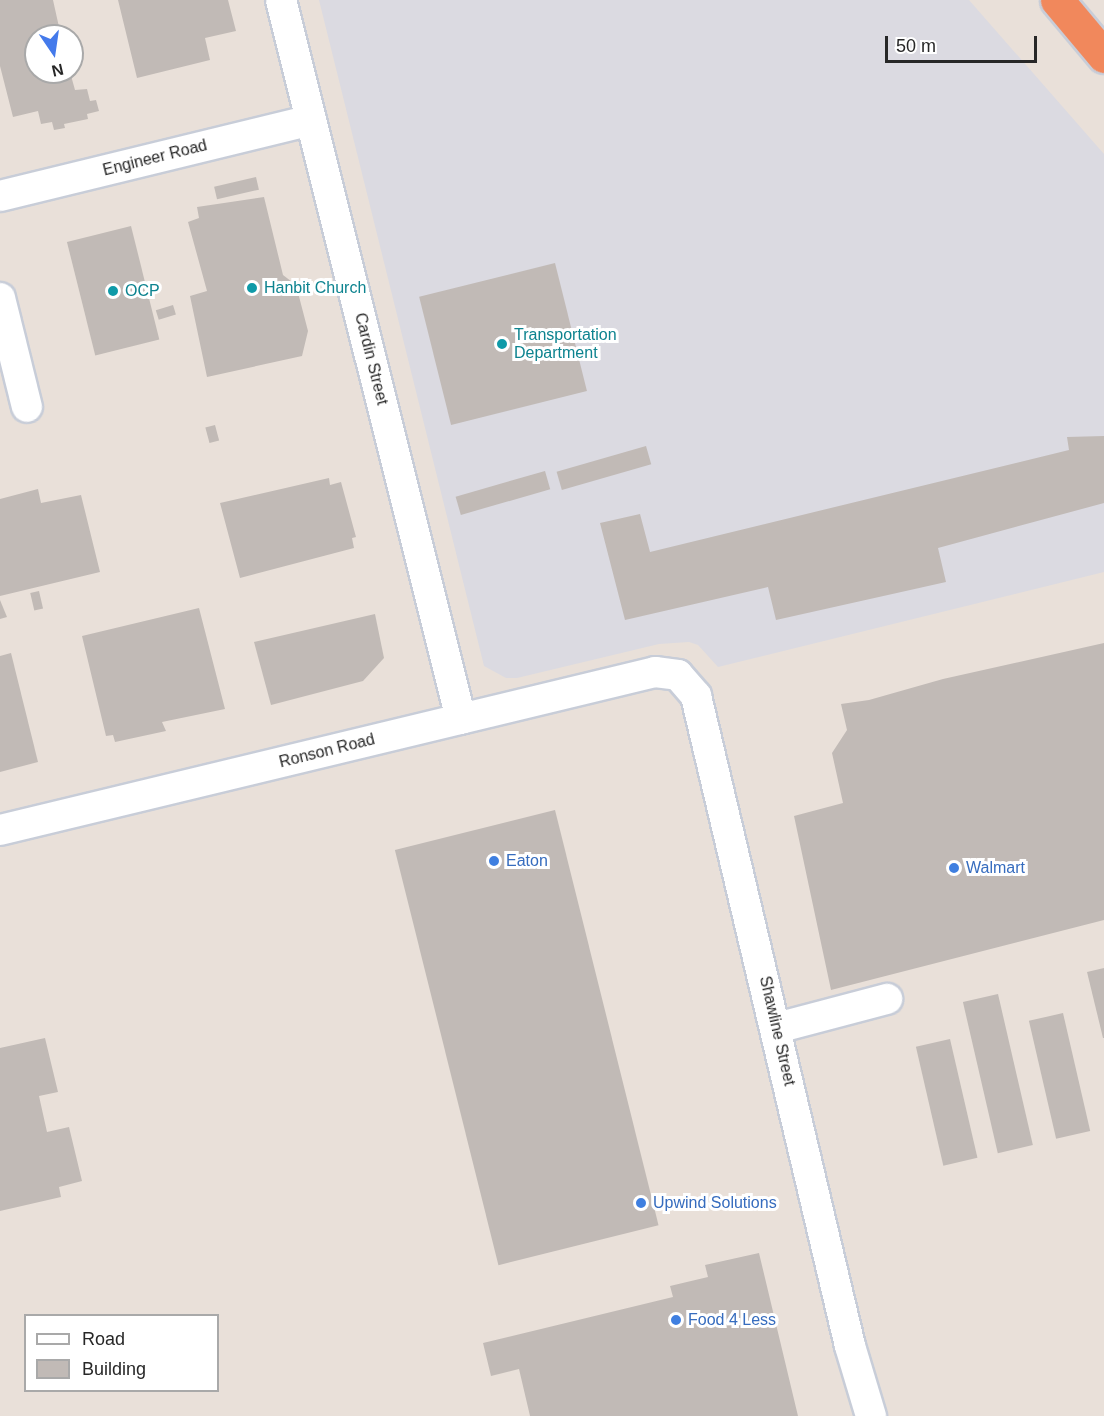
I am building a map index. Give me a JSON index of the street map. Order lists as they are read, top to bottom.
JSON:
{
  "streets": {
    "street": [
      "Engineer Road",
      "Cardin Street",
      "Ronson Road",
      "Shawline Street"
    ]
  },
  "crossings": [
    ["Engineer Road", "Cardin Street"],
    ["Cardin Street", "Ronson Road"],
    ["Ronson Road", "Shawline Street"]
  ],
  "places": [
    "Hanbit Church",
    "OCP",
    "Transportation Department",
    "Eaton",
    "Walmart",
    "Upwind Solutions",
    "Food 4 Less"
  ],
  "legend": ["Road", "Building"],
  "scale_bar": "50 m",
  "north": "bottom"
}
